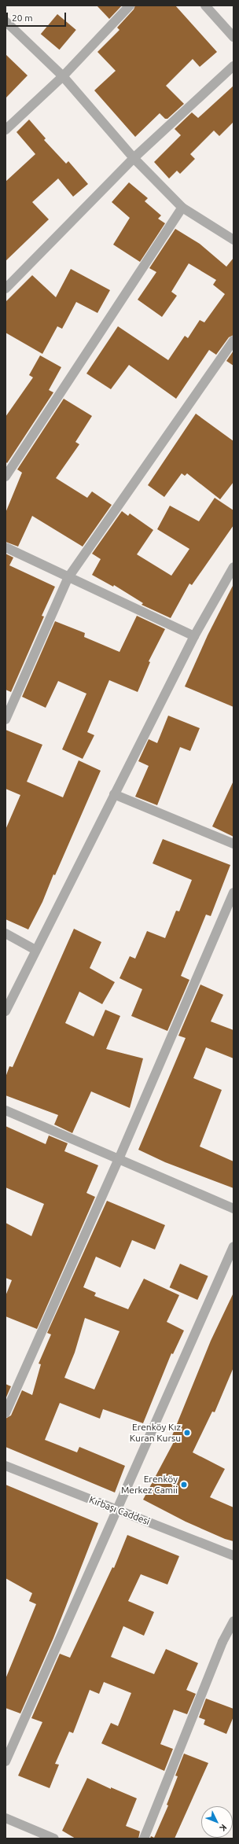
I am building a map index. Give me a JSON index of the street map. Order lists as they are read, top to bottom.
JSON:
{
  "streets": {
    "street": ["Kırbaşı Caddesi"]
  },
  "places": ["Erenköy Kız Kuran Kursu", "Erenköy Merkez Camii"],
  "scale_bar": "20 m",
  "north": "bottom right"
}
